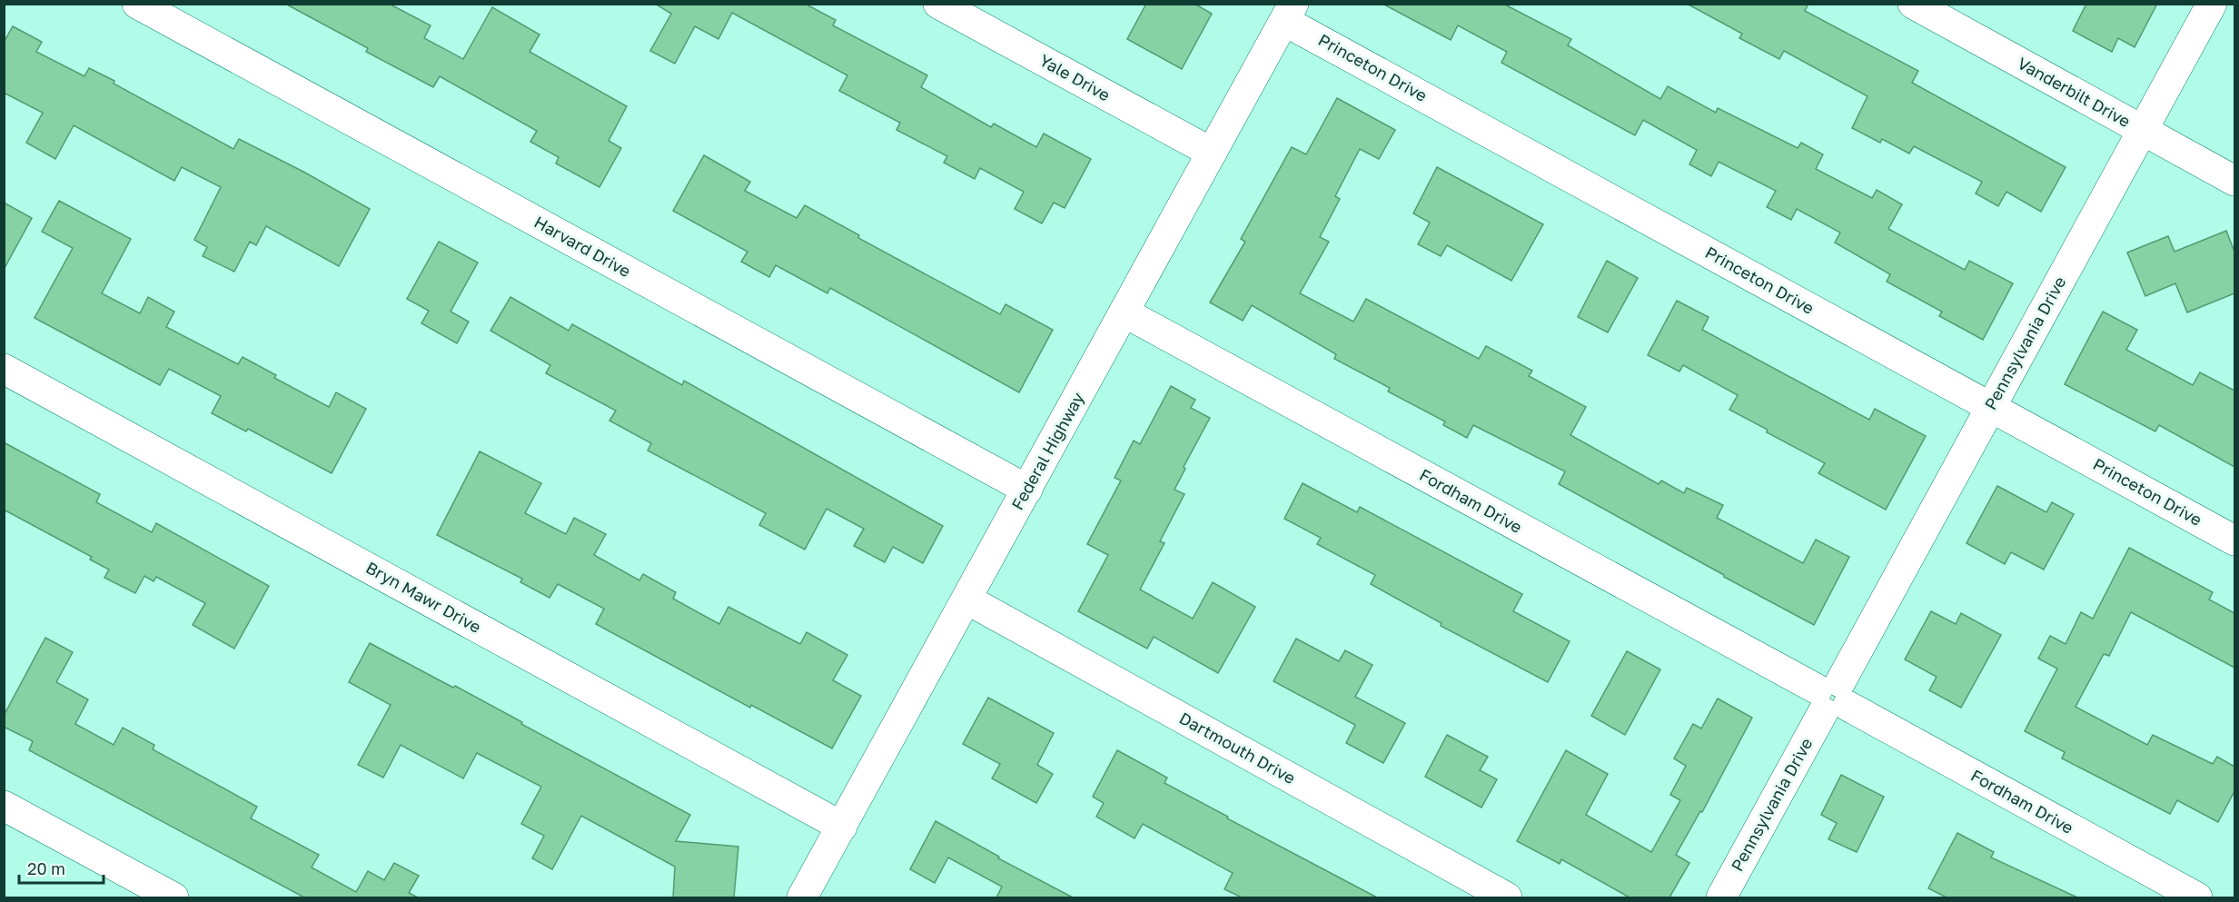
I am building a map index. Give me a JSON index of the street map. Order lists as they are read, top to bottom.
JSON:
{
  "streets": {
    "street": [
      "Princeton Drive",
      "Yale Drive",
      "Vanderbilt Drive",
      "Harvard Drive",
      "Pennsylvania Drive",
      "Federal Highway",
      "Fordham Drive",
      "Bryn Mawr Drive",
      "Dartmouth Drive"
    ]
  },
  "crossings": [
    ["Princeton Drive", "Pennsylvania Drive"],
    ["Princeton Drive", "Federal Highway"],
    ["Yale Drive", "Federal Highway"],
    ["Vanderbilt Drive", "Pennsylvania Drive"],
    ["Harvard Drive", "Federal Highway"],
    ["Pennsylvania Drive", "Fordham Drive"],
    ["Federal Highway", "Fordham Drive"],
    ["Federal Highway", "Bryn Mawr Drive"],
    ["Federal Highway", "Dartmouth Drive"]
  ],
  "scale_bar": "20 m"
}
